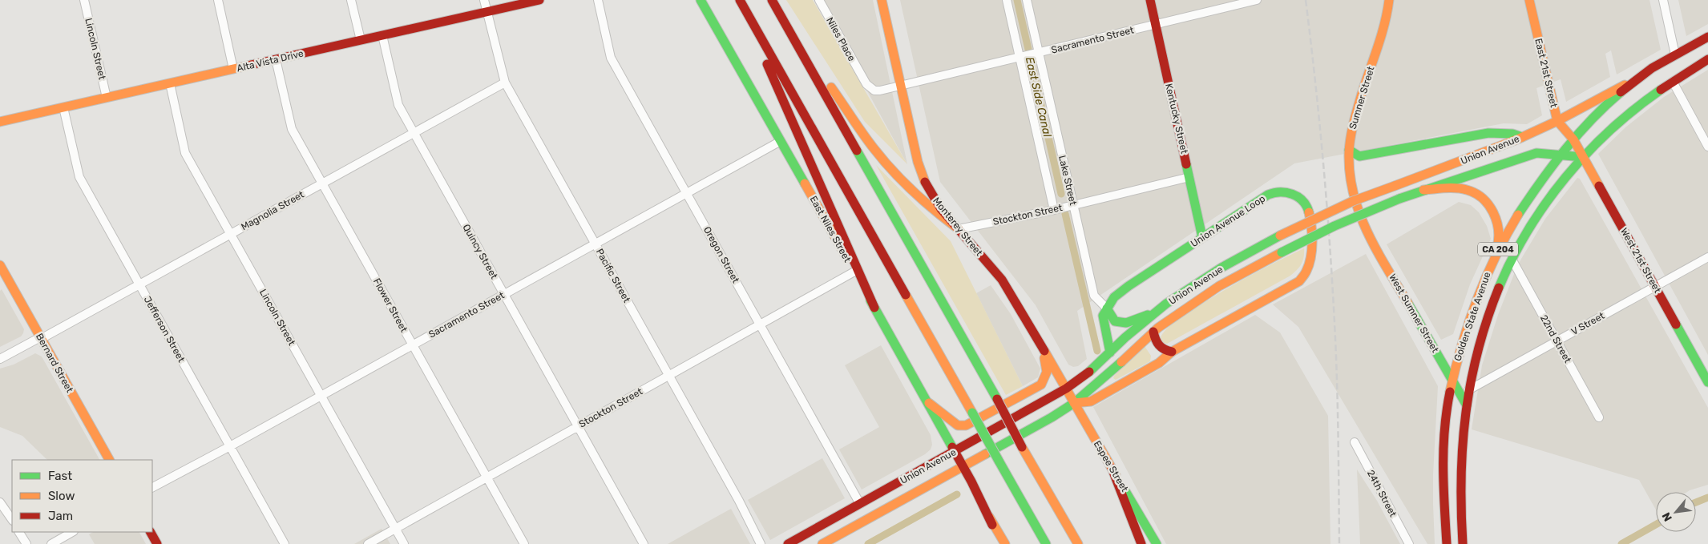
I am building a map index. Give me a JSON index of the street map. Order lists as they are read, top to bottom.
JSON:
{
  "streets": {
    "main road": [
      "Alta Vista Drive",
      "East 21st Street",
      "Sumner Street",
      "Kentucky Street",
      "Union Avenue",
      "Union Avenue Loop",
      "Monterey Street",
      "East Niles Street",
      "CA 204",
      "West 21st Street",
      "West Sumner Street",
      "Golden State Avenue",
      "Bernard Street",
      "Espee Street"
    ],
    "street": [
      "Niles Place",
      "Sacramento Street",
      "Lincoln Street",
      "Lake Street",
      "Magnolia Street",
      "Stockton Street",
      "Quincy Street",
      "Oregon Street",
      "Pacific Street",
      "Flower Street",
      "V Street",
      "Jefferson Street",
      "22nd Street",
      "24th Street"
    ]
  },
  "crossings": [
    ["Niles Place", "Sacramento Street"],
    ["Sacramento Street", "Lincoln Street"],
    ["Sacramento Street", "Kentucky Street"],
    ["Sacramento Street", "Lake Street"],
    ["Sacramento Street", "Monterey Street"],
    ["Sacramento Street", "East Niles Street"],
    ["Sacramento Street", "Quincy Street"],
    ["Sacramento Street", "Oregon Street"],
    ["Sacramento Street", "Pacific Street"],
    ["Sacramento Street", "Flower Street"],
    ["Sacramento Street", "Jefferson Street"],
    ["Lincoln Street", "Alta Vista Drive"],
    ["Lincoln Street", "Magnolia Street"],
    ["Lincoln Street", "Stockton Street"],
    ["Alta Vista Drive", "Quincy Street"],
    ["Alta Vista Drive", "Pacific Street"],
    ["Alta Vista Drive", "Flower Street"],
    ["Alta Vista Drive", "Jefferson Street"],
    ["East 21st Street", "Union Avenue"],
    ["East 21st Street", "West 21st Street"],
    ["East 21st Street", "Golden State Avenue"],
    ["Sumner Street", "West Sumner Street"],
    ["Kentucky Street", "Stockton Street"],
    ["Kentucky Street", "Union Avenue Loop"],
    ["Union Avenue", "Union Avenue Loop"],
    ["Union Avenue", "Monterey Street"],
    ["Union Avenue", "East Niles Street"],
    ["Union Avenue", "Oregon Street"],
    ["Union Avenue", "West 21st Street"],
    ["Union Avenue", "Golden State Avenue"],
    ["Union Avenue", "Espee Street"],
    ["Lake Street", "Stockton Street"],
    ["Lake Street", "Union Avenue Loop"],
    ["Magnolia Street", "Quincy Street"],
    ["Magnolia Street", "Pacific Street"],
    ["Magnolia Street", "Flower Street"],
    ["Magnolia Street", "Jefferson Street"],
    ["Magnolia Street", "Bernard Street"],
    ["Stockton Street", "Monterey Street"],
    ["Stockton Street", "East Niles Street"],
    ["Stockton Street", "Quincy Street"],
    ["Stockton Street", "Oregon Street"],
    ["Stockton Street", "Pacific Street"],
    ["Stockton Street", "Flower Street"],
    ["Monterey Street", "Espee Street"],
    ["West 21st Street", "Golden State Avenue"],
    ["West 21st Street", "V Street"],
    ["West Sumner Street", "Golden State Avenue"],
    ["Golden State Avenue", "V Street"],
    ["Golden State Avenue", "22nd Street"],
    ["V Street", "22nd Street"]
  ],
  "water": ["East Side Canal"],
  "legend": ["Fast", "Slow", "Jam"],
  "north": "bottom left"
}
